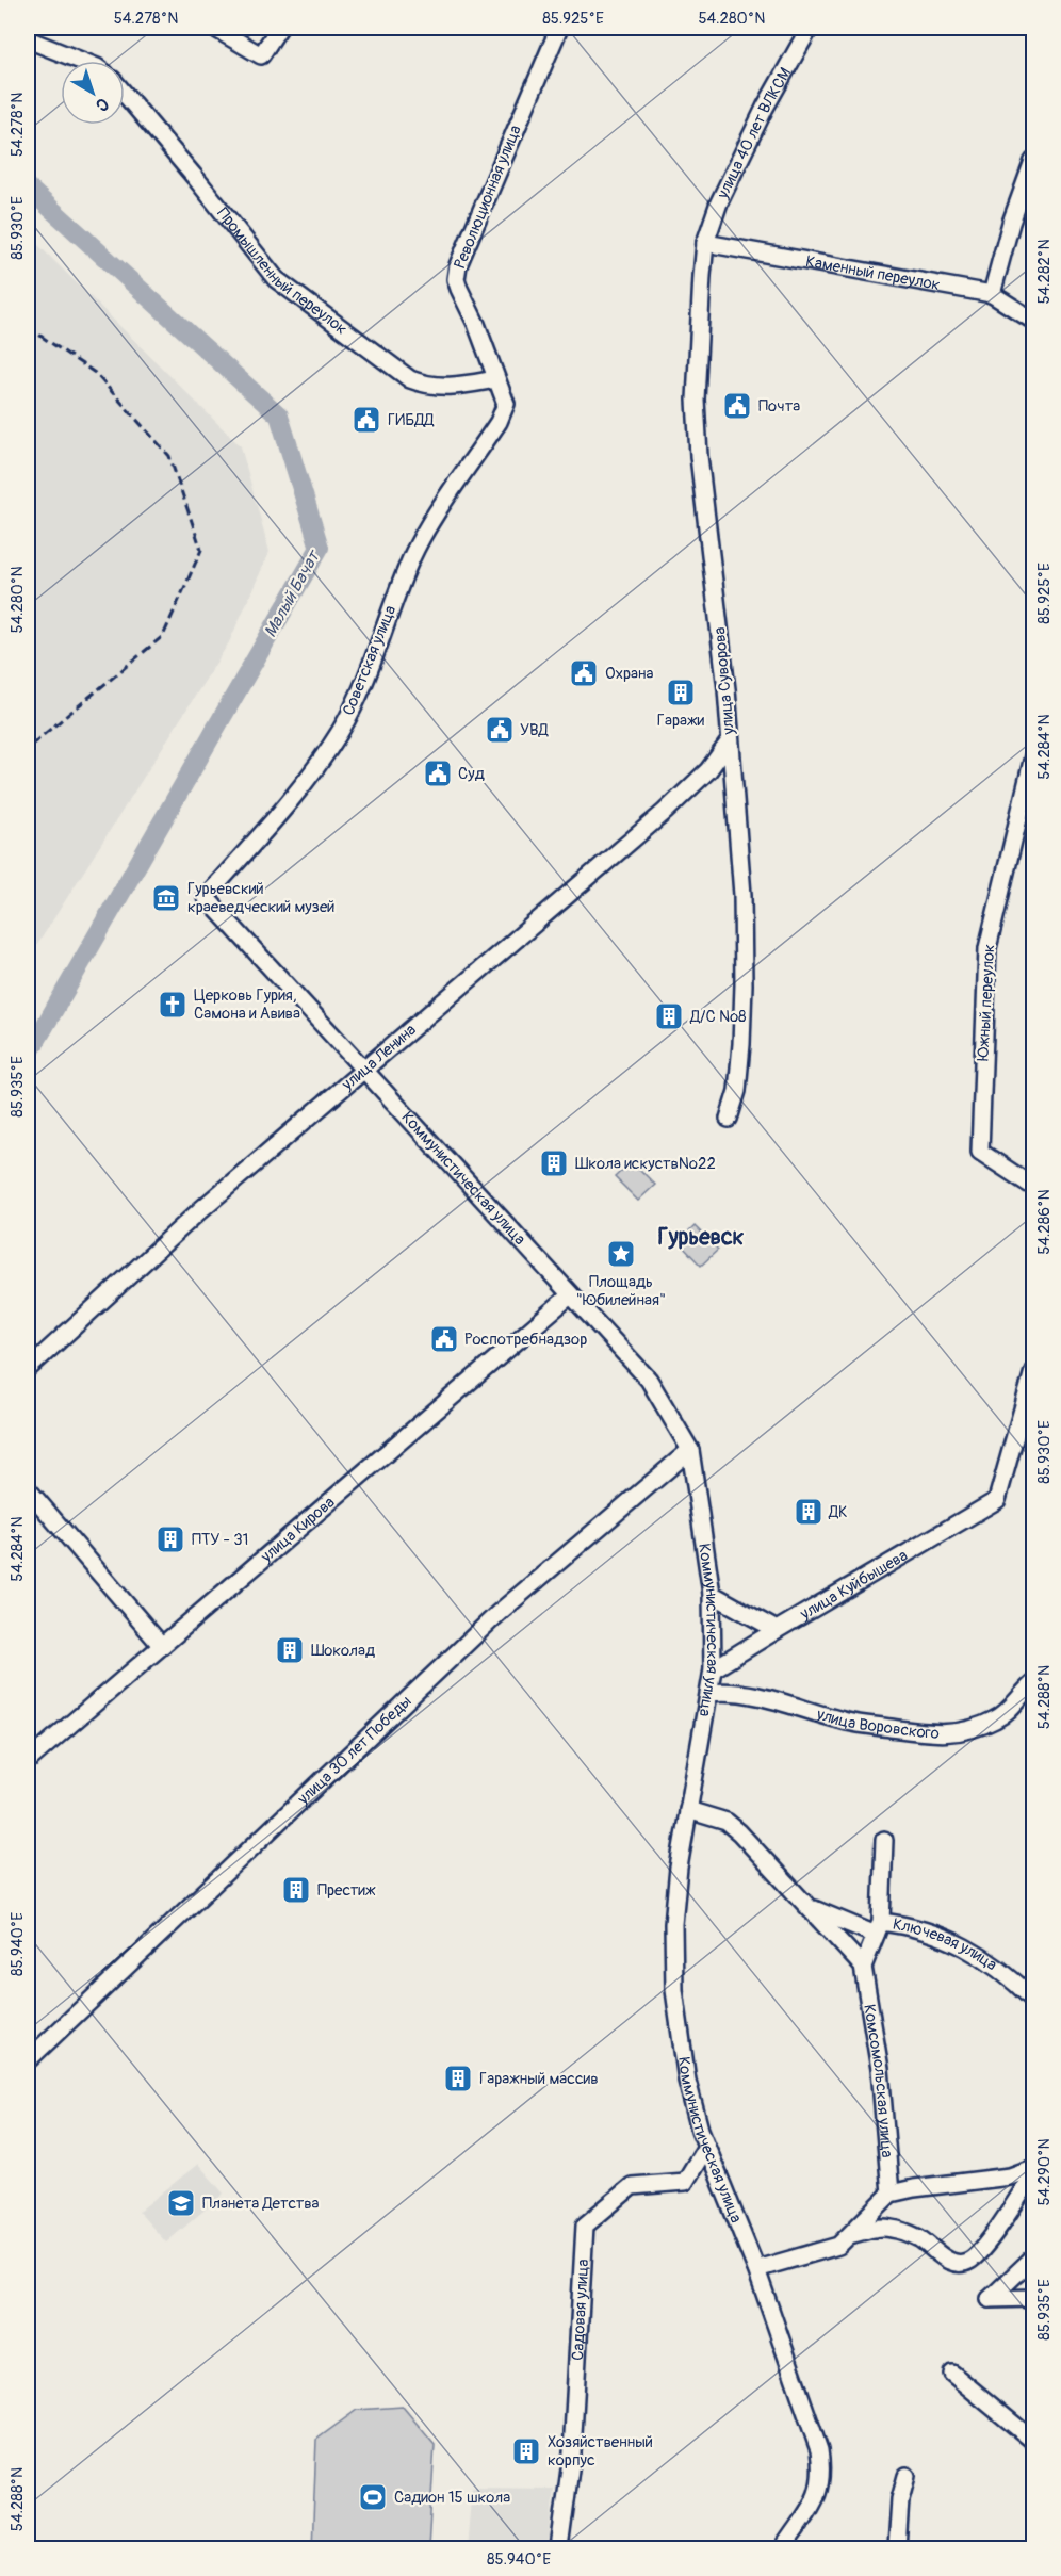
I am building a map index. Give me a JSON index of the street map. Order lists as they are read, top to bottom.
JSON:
{
  "streets": {
    "street": [
      "улица 40 лет ВЛКСМ",
      "Революционная улица",
      "Промышленный переулок",
      "Каменный переулок",
      "Советская улица",
      "улица Суворова",
      "Южный переулок",
      "улица Ленина",
      "Коммунистическая улица",
      "улица Кирова",
      "улица Куйбышева",
      "улица Воровского",
      "улица 30 лет Победы",
      "Ключевая улица",
      "Комсомольская улица",
      "Садовая улица"
    ]
  },
  "crossings": [
    ["улица 40 лет ВЛКСМ", "Каменный переулок"],
    ["улица 40 лет ВЛКСМ", "улица Суворова"],
    ["Революционная улица", "Промышленный переулок"],
    ["Революционная улица", "Советская улица"],
    ["Каменный переулок", "улица Суворова"],
    ["Советская улица", "Коммунистическая улица"],
    ["улица Суворова", "улица Ленина"],
    ["улица Ленина", "Коммунистическая улица"],
    ["Коммунистическая улица", "улица Кирова"],
    ["Коммунистическая улица", "улица Куйбышева"],
    ["Коммунистическая улица", "улица Воровского"],
    ["Коммунистическая улица", "улица 30 лет Победы"],
    ["Коммунистическая улица", "Садовая улица"]
  ],
  "districts": ["Гурьевск"],
  "water": ["Малый Бачат"],
  "places": {
    "public building": [
      "Почта",
      "ГИБДД",
      "Охрана",
      "УВД",
      "Суд",
      "Роспотребнадзор"
    ],
    "building": [
      "Гаражи",
      "Д/С №8",
      "Школа искуств№22",
      "ДК",
      "ПТУ - 31",
      "Шоколад",
      "Престиж",
      "Гаражный массив",
      "Хозяйственный корпус"
    ],
    "museum": ["Гурьевский краеведческий музей"],
    "church": ["Церковь Гурия, Самона и Авива"],
    "place": ["Площадь \"Юбилейная\""],
    "school or university": ["Планета Детства"],
    "sports": ["Садион 15 школа"]
  },
  "north": "bottom right",
  "coordinates": [
    "54.278°N",
    "85.925°E",
    "54.280°N",
    "85.930°E",
    "54.282°N",
    "54.284°N",
    "85.935°E",
    "54.286°N",
    "54.288°N",
    "85.940°E",
    "54.290°N"
  ]
}
